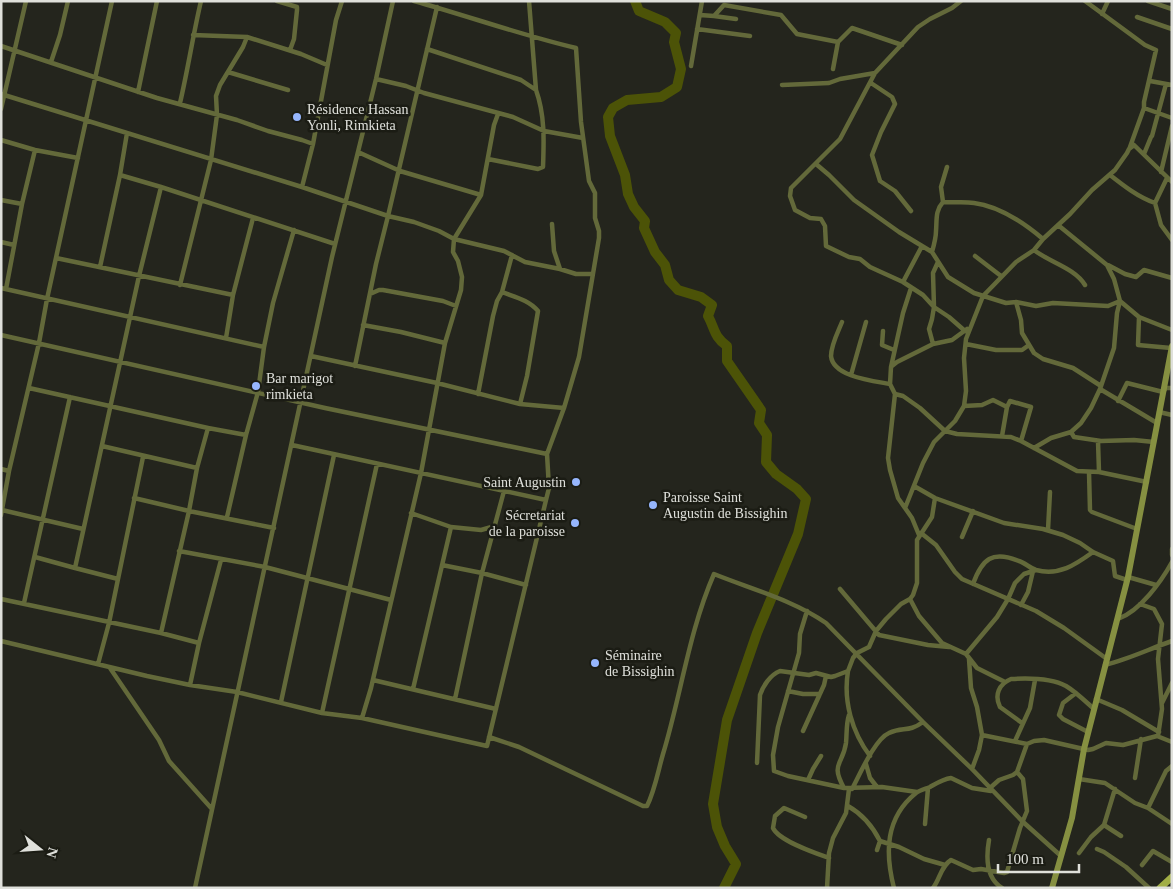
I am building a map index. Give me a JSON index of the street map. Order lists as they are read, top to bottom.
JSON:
{
  "places": [
    "Résidence Hassan Yonli, Rimkieta",
    "Bar marigot rimkieta",
    "Saint Augustin",
    "Paroisse Saint Augustin de Bissighin",
    "Sécretariat de la paroisse",
    "Séminaire de Bissighin"
  ],
  "scale_bar": "100 m",
  "north": "right"
}
